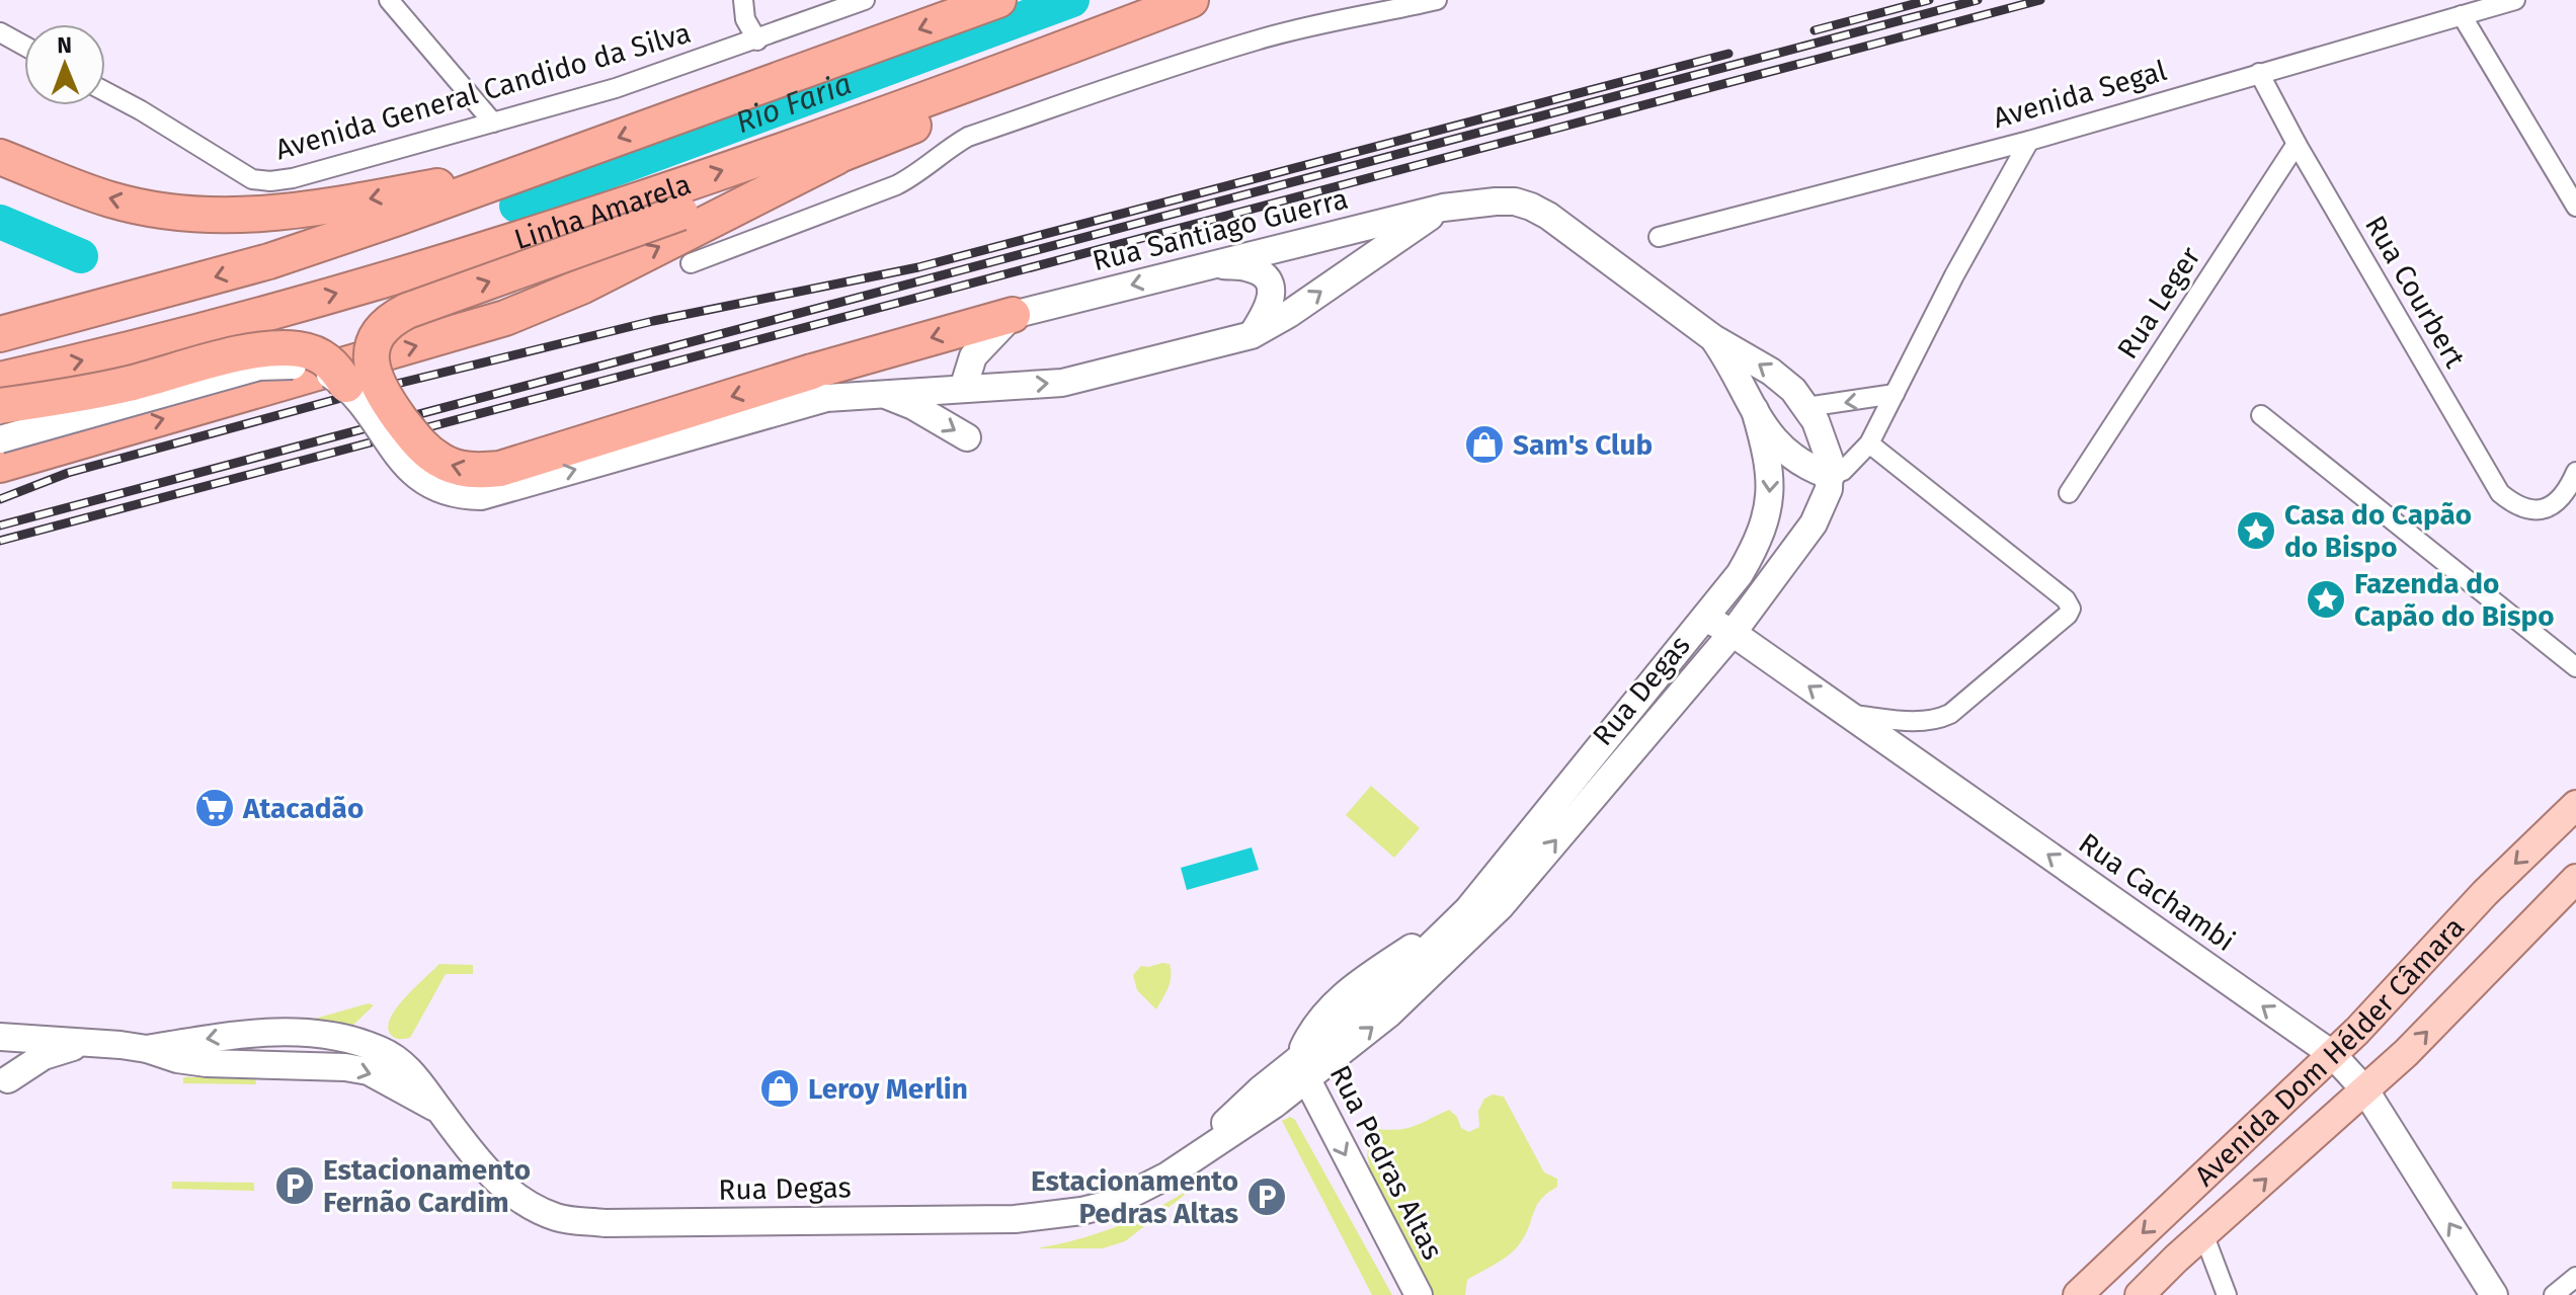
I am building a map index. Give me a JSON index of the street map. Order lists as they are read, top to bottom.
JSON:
{
  "streets": {
    "highway": ["Linha Amarela"],
    "main road": [
      "Rua Santiago Guerra",
      "Rua Degas",
      "Rua Cachambi",
      "Avenida Dom Hélder Câmara",
      "Rua Pedras Altas"
    ],
    "street": [
      "Avenida General Candido da Silva",
      "Avenida Segal",
      "Rua Courbert",
      "Rua Leger"
    ]
  },
  "crossings": [
    ["Avenida Segal", "Rua Courbert"],
    ["Rua Santiago Guerra", "Rua Degas"],
    ["Rua Courbert", "Rua Leger"],
    ["Rua Degas", "Rua Cachambi"],
    ["Rua Degas", "Rua Pedras Altas"],
    ["Rua Cachambi", "Avenida Dom Hélder Câmara"]
  ],
  "one_way": ["Rua Cachambi", "Rua Pedras Altas"],
  "water": ["Rio Faria"],
  "places": {
    "shop": ["Sam's Club", "Leroy Merlin"],
    "place": ["Casa do Capão do Bispo", "Fazenda do Capão do Bispo"],
    "supermarket": ["Atacadão"],
    "parking": ["Estacionamento Fernão Cardim", "Estacionamento Pedras Altas"]
  },
  "north": "top"
}
